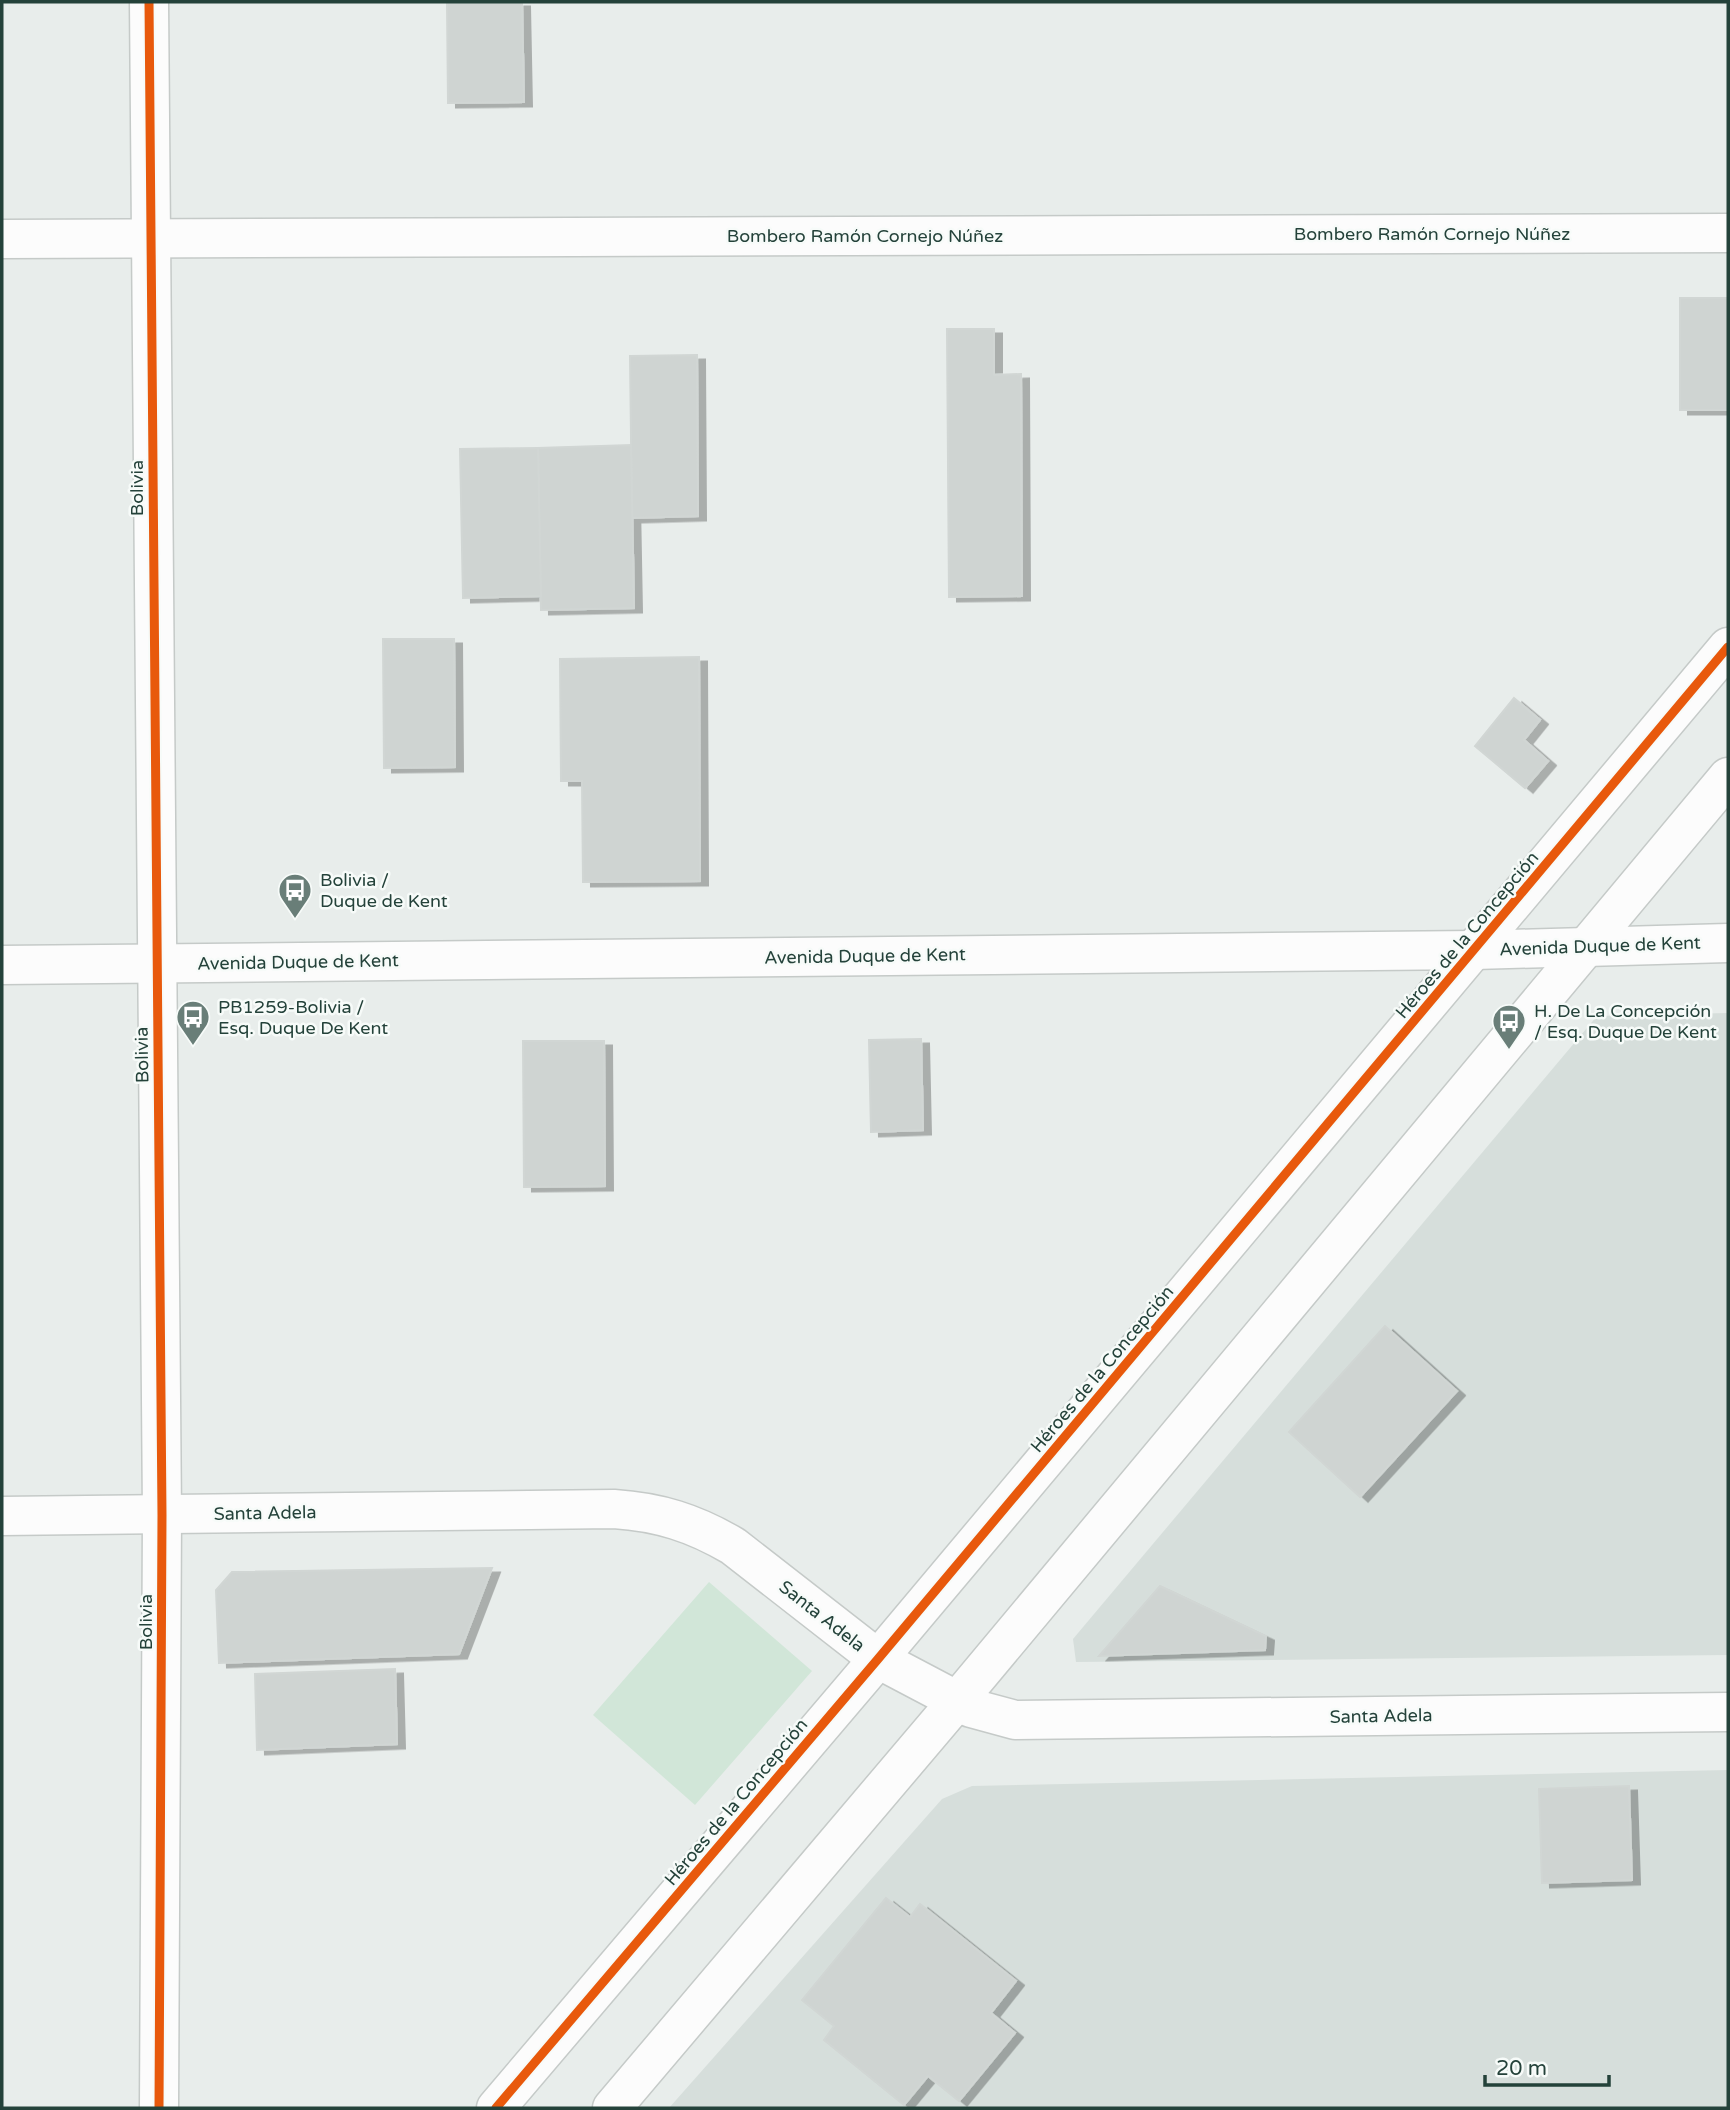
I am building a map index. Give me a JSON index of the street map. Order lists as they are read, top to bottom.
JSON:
{
  "streets": {
    "street": [
      "Bombero Ramón Cornejo Núñez",
      "Bolivia",
      "Héroes de la Concepción",
      "Avenida Duque de Kent",
      "Santa Adela"
    ]
  },
  "crossings": [
    ["Bombero Ramón Cornejo Núñez", "Bolivia"],
    ["Bolivia", "Avenida Duque de Kent"],
    ["Bolivia", "Santa Adela"],
    ["Héroes de la Concepción", "Avenida Duque de Kent"],
    ["Héroes de la Concepción", "Santa Adela"]
  ],
  "places": {
    "bus stop": ["Bolivia / Duque de Kent", "PB1259-Bolivia / Esq. Duque De Kent", "H. De La Concepción / Esq. Duque De Kent"]
  },
  "scale_bar": "20 m"
}
